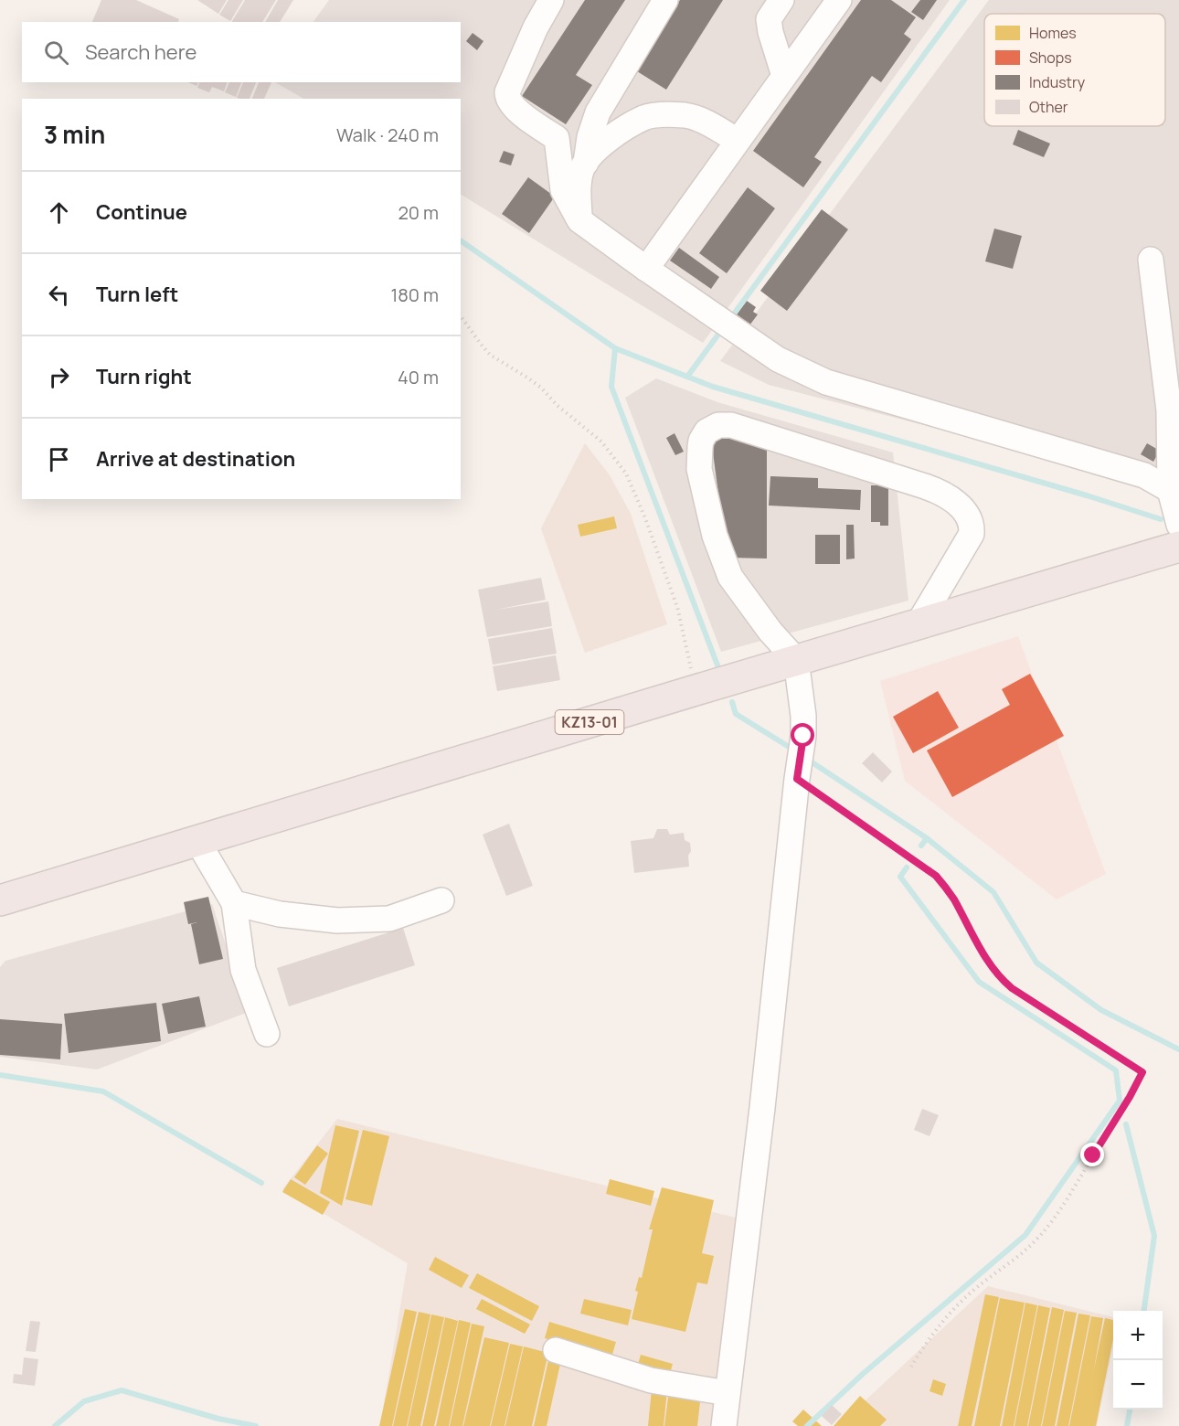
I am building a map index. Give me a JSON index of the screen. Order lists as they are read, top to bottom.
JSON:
{
  "streets": {
    "highway": ["KZ13-01"]
  },
  "legend": [
    "Homes",
    "Shops",
    "Industry",
    "Other"
  ],
  "page": {
    "search": "Search here",
    "heading": ["3 min", "Walk · 240 m"],
    "list": [
      ["Continue", "20 m"],
      ["Turn left", "180 m"],
      ["Turn right", "40 m"],
      "Arrive at destination"
    ],
    "map_buttons": ["+", "−"]
  }
}
